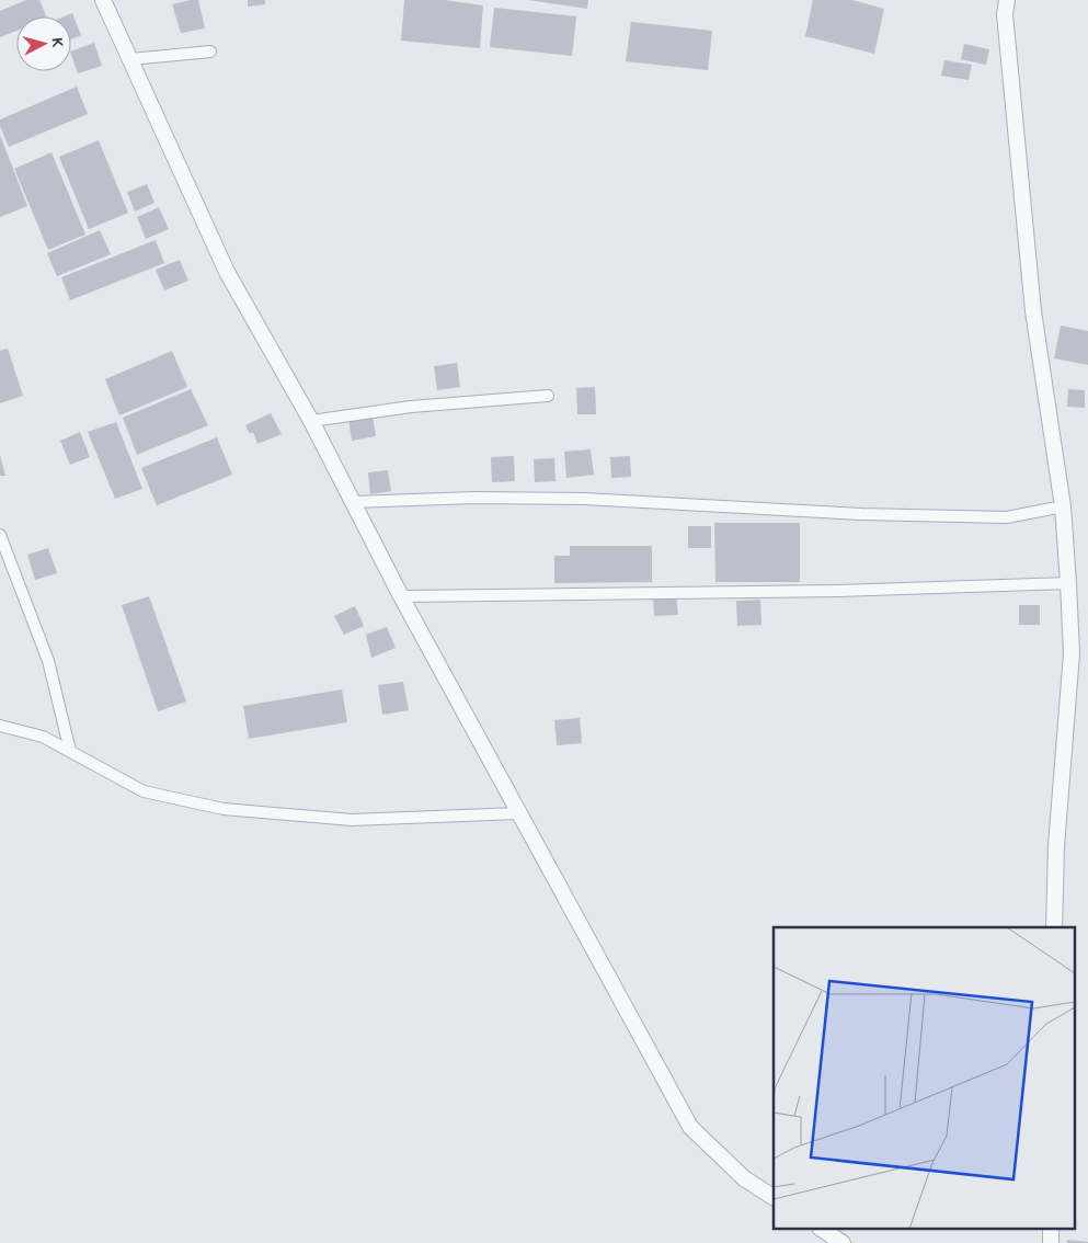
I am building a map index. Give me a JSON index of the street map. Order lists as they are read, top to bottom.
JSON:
{
  "north": "right"
}
